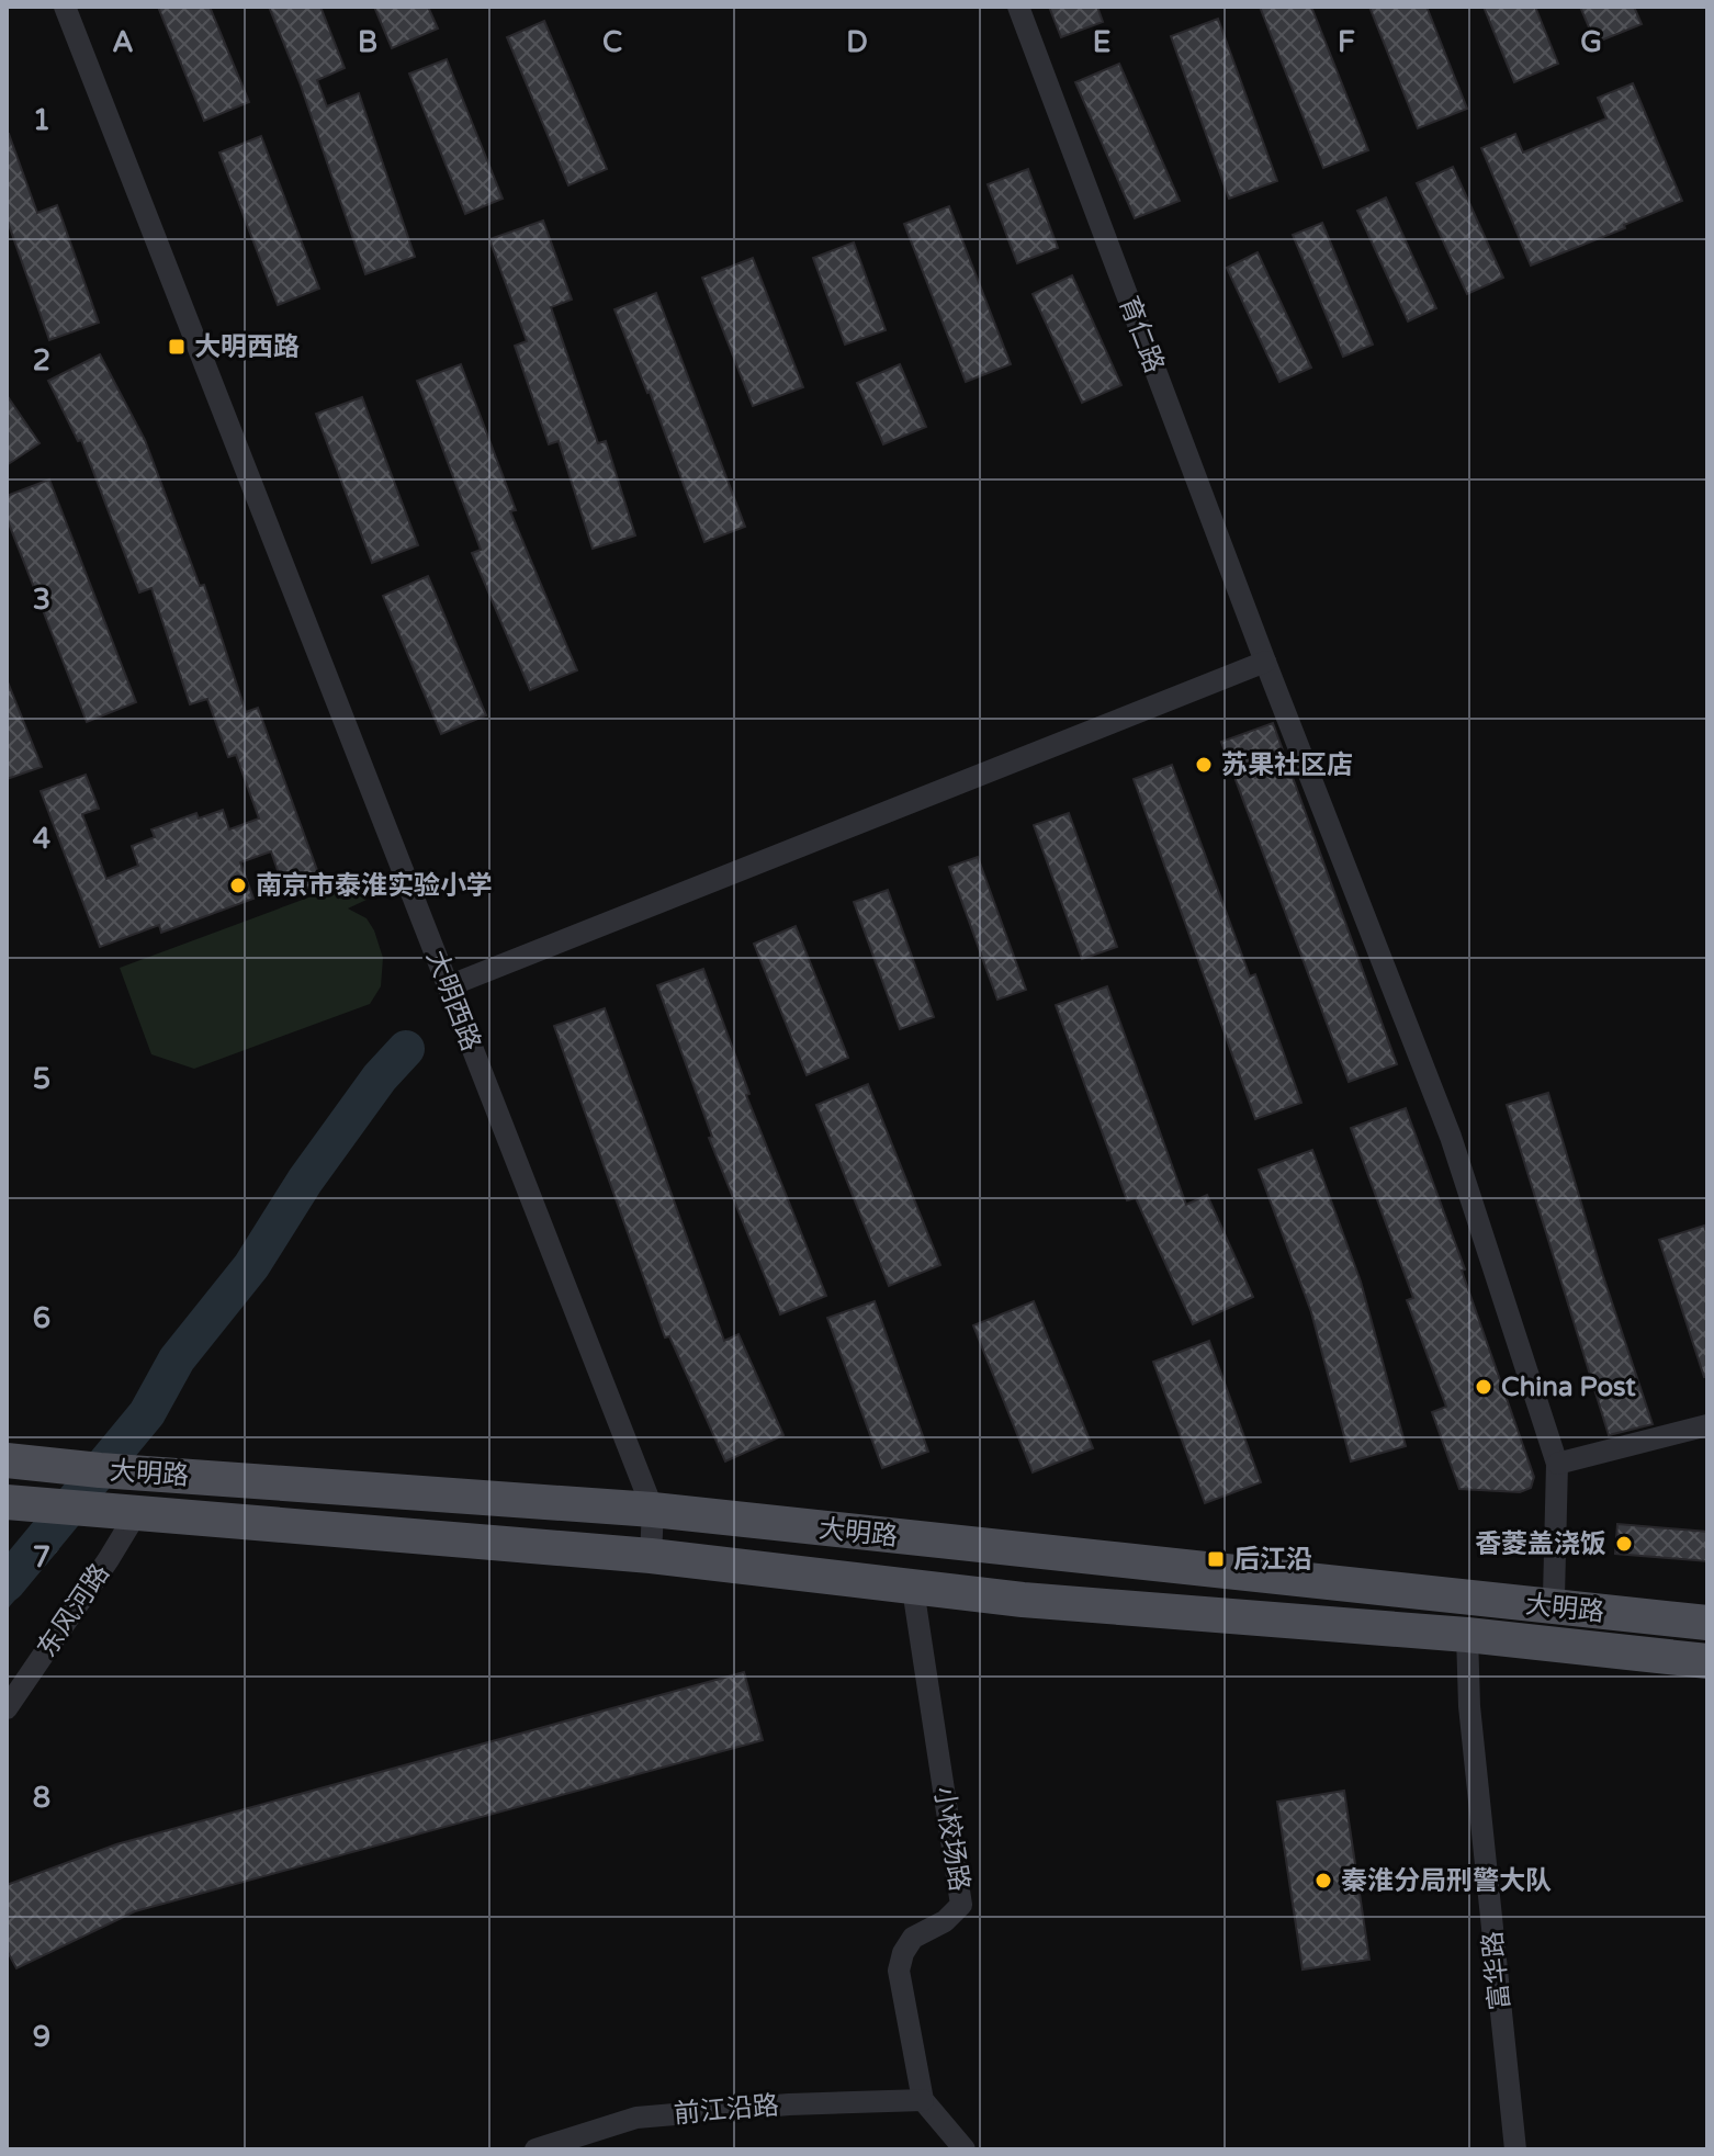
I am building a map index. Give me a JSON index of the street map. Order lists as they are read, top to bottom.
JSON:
{
  "streets": {
    "main road": ["大明路"],
    "street": [
      "育仁路",
      "大明西路",
      "东风河路",
      "小校场路",
      "富华路",
      "前江沿路"
    ]
  },
  "crossings": [
    ["育仁路", "大明路"],
    ["大明西路", "大明路"],
    ["大明路", "东风河路"],
    ["大明路", "小校场路"],
    ["大明路", "富华路"],
    ["小校场路", "前江沿路"]
  ],
  "places": {
    "transit": ["大明西路", "后江沿"],
    "other": [
      "苏果社区店",
      "南京市泰淮实验小学",
      "China Post",
      "香菱盖浇饭",
      "秦淮分局刑警大队"
    ]
  },
  "grid": {
    "columns": [
      "A",
      "B",
      "C",
      "D",
      "E",
      "F",
      "G"
    ],
    "rows": [
      "1",
      "2",
      "3",
      "4",
      "5",
      "6",
      "7",
      "8",
      "9"
    ]
  }
}
